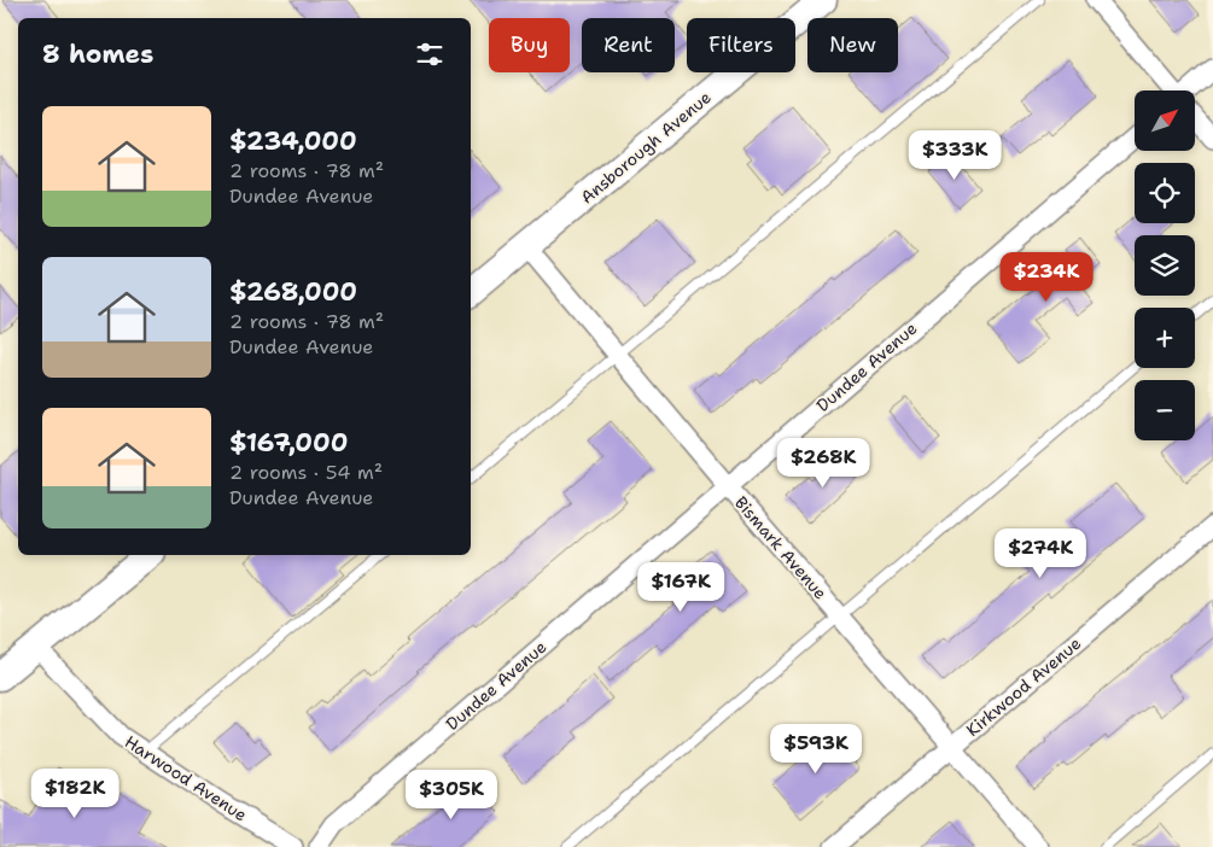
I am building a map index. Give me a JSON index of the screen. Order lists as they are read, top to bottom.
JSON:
{
  "streets": {
    "main road": ["Ansborough Avenue"],
    "street": [
      "Dundee Avenue",
      "Bismark Avenue",
      "Kirkwood Avenue",
      "Harwood Avenue"
    ]
  },
  "crossings": [
    ["Ansborough Avenue", "Bismark Avenue"],
    ["Dundee Avenue", "Bismark Avenue"],
    ["Bismark Avenue", "Kirkwood Avenue"]
  ],
  "north": "top right",
  "page": {
    "chip": [
      "Buy",
      "Rent",
      "Filters",
      "New"
    ],
    "heading": "8 homes",
    "map_buttons": ["+", "−"],
    "list": [
      {
        "name": "$234,000",
        "note": "2 rooms · 78 m² · Dundee Avenue"
      },
      {
        "name": "$268,000",
        "note": "2 rooms · 78 m² · Dundee Avenue"
      },
      {
        "name": "$167,000",
        "note": "2 rooms · 54 m² · Dundee Avenue"
      }
    ],
    "price": [
      "$333K",
      "$234K",
      "$268K",
      "$274K",
      "$167K",
      "$593K",
      "$182K",
      "$305K"
    ]
  }
}
